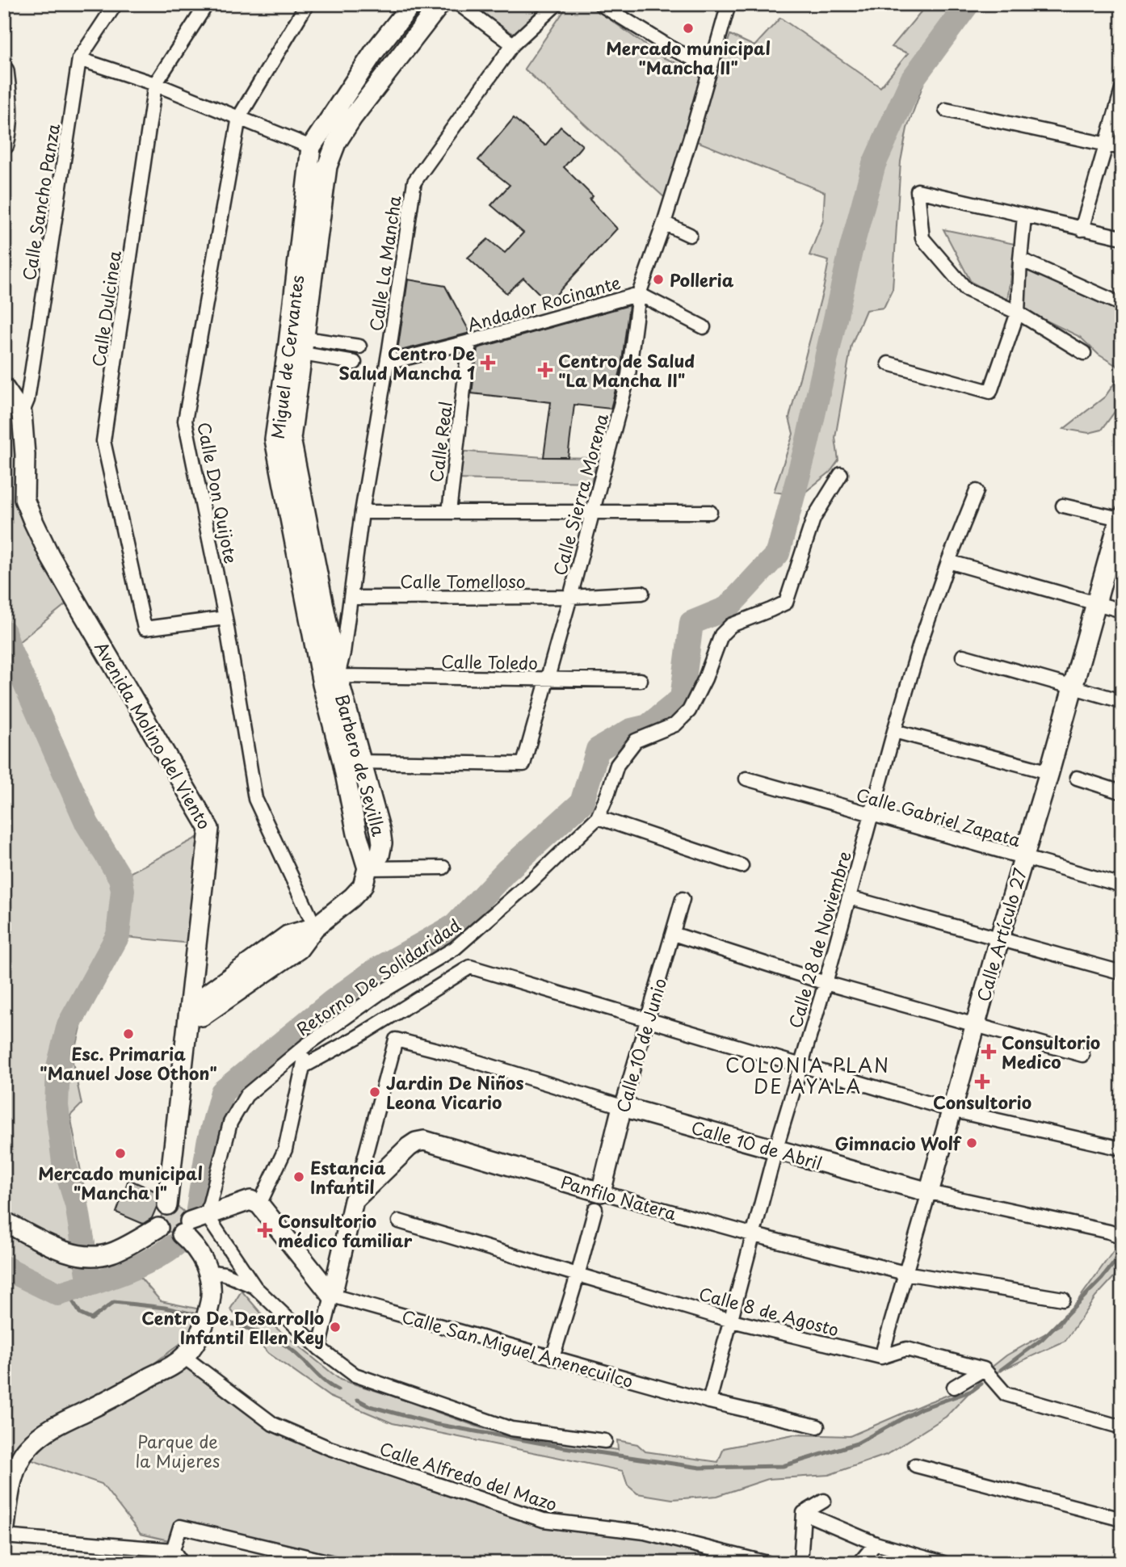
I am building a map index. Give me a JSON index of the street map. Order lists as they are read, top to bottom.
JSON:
{
  "streets": {
    "street": [
      "Calle Sancho Panza",
      "Calle La Mancha",
      "Andador Rocinante",
      "Calle Dulcinea",
      "Miguel de Cervantes",
      "Calle Real",
      "Calle Don Quijote",
      "Calle Sierra Morena",
      "Calle Tomelloso",
      "Calle Toledo",
      "Avenida Molino del Viento",
      "Barbero de Sevilla",
      "Calle Gabriel Zapata",
      "Calle Artículo 27",
      "Calle 28 de Noviembre",
      "Retorno De Solidaridad",
      "Calle 10 de Junio",
      "Calle 10 de Abril",
      "Panfilo Natera",
      "Calle 8 de Agosto",
      "Calle San Miguel Anenecuilco",
      "Calle Alfredo del Mazo"
    ]
  },
  "crossings": [
    ["Calle Sancho Panza", "Avenida Molino del Viento"],
    ["Calle La Mancha", "Andador Rocinante"],
    ["Calle La Mancha", "Calle Tomelloso"],
    ["Calle La Mancha", "Calle Toledo"],
    ["Calle La Mancha", "Barbero de Sevilla"],
    ["Andador Rocinante", "Calle Real"],
    ["Andador Rocinante", "Calle Sierra Morena"],
    ["Calle Dulcinea", "Calle Don Quijote"],
    ["Miguel de Cervantes", "Calle Sierra Morena"],
    ["Miguel de Cervantes", "Barbero de Sevilla"],
    ["Calle Don Quijote", "Barbero de Sevilla"],
    ["Calle Sierra Morena", "Calle Tomelloso"],
    ["Calle Sierra Morena", "Calle Toledo"],
    ["Calle Sierra Morena", "Barbero de Sevilla"],
    ["Calle Toledo", "Barbero de Sevilla"],
    ["Avenida Molino del Viento", "Barbero de Sevilla"],
    ["Avenida Molino del Viento", "Retorno De Solidaridad"],
    ["Calle Gabriel Zapata", "Calle Artículo 27"],
    ["Calle Gabriel Zapata", "Calle 28 de Noviembre"],
    ["Calle Artículo 27", "Calle 10 de Abril"],
    ["Calle Artículo 27", "Panfilo Natera"],
    ["Calle Artículo 27", "Calle 8 de Agosto"],
    ["Calle 28 de Noviembre", "Calle 10 de Abril"],
    ["Calle 28 de Noviembre", "Panfilo Natera"],
    ["Calle 28 de Noviembre", "Calle 8 de Agosto"],
    ["Calle 28 de Noviembre", "Calle San Miguel Anenecuilco"],
    ["Calle 10 de Junio", "Calle 10 de Abril"],
    ["Calle 10 de Junio", "Panfilo Natera"],
    ["Calle 10 de Junio", "Calle 8 de Agosto"],
    ["Calle 10 de Junio", "Calle San Miguel Anenecuilco"],
    ["Calle 10 de Abril", "Panfilo Natera"]
  ],
  "districts": ["COLONIA PLAN DE AYALA"],
  "parks": ["Parque de la Mujeres"],
  "places": {
    "other": [
      "Mercado municipal \"Mancha II\"",
      "Polleria",
      "Esc. Primaria \"Manuel Jose Othon\"",
      "Jardin De Niños Leona Vicario",
      "Gimnacio Wolf",
      "Mercado municipal \"Mancha I\"",
      "Estancia Infantil",
      "Centro De Desarrollo Infantil Ellen Key"
    ],
    "health": [
      "Centro De Salud Mancha 1",
      "Centro de Salud \"La Mancha II\"",
      "Consultorio Medico",
      "Consultorio",
      "Consultorio médico familiar"
    ]
  }
}
